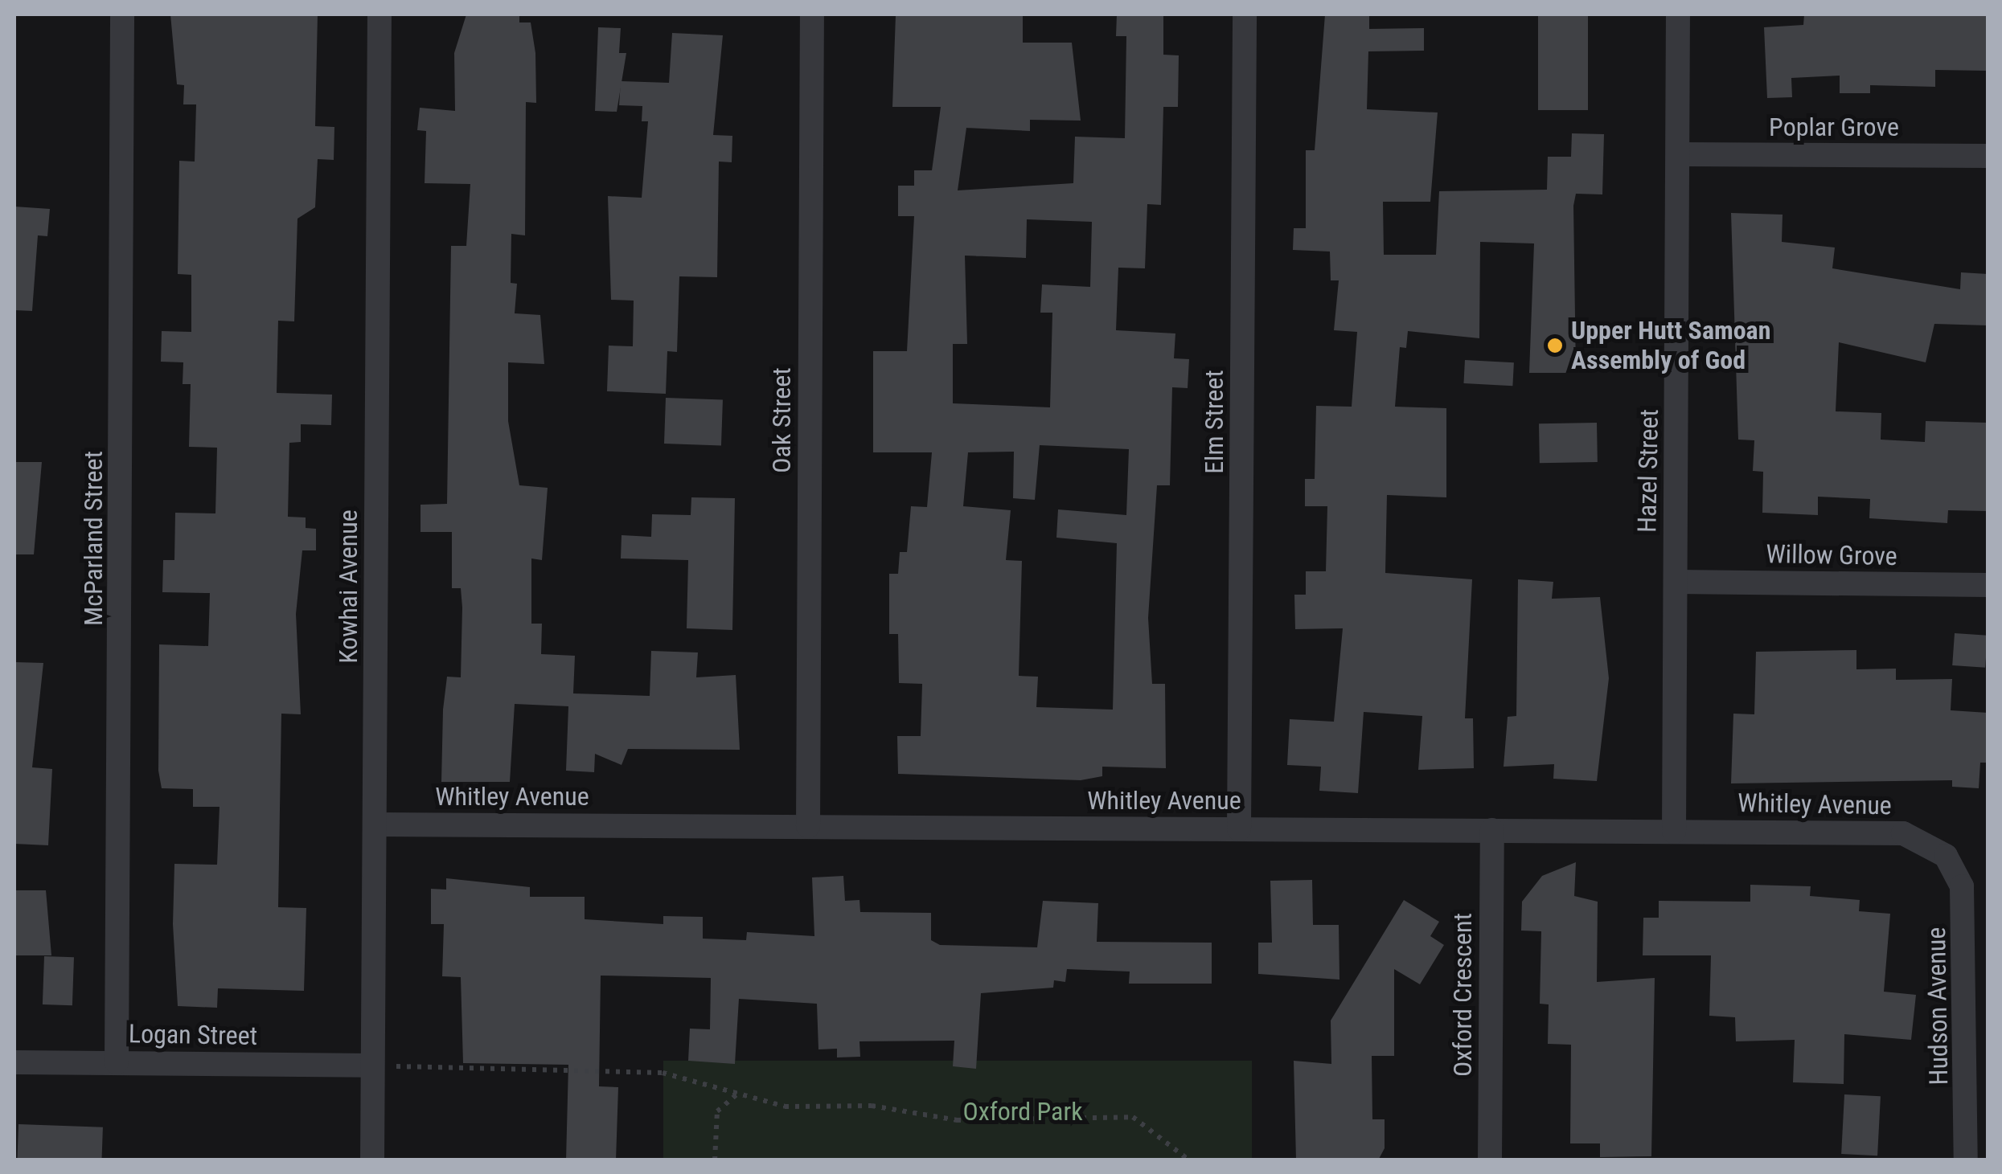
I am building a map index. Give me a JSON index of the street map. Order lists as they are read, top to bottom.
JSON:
{
  "streets": {
    "street": [
      "Poplar Grove",
      "Oak Street",
      "Elm Street",
      "Hazel Street",
      "McParland Street",
      "Willow Grove",
      "Kowhai Avenue",
      "Whitley Avenue",
      "Oxford Crescent",
      "Hudson Avenue",
      "Logan Street"
    ]
  },
  "crossings": [
    ["Poplar Grove", "Hazel Street"],
    ["Oak Street", "Whitley Avenue"],
    ["Elm Street", "Whitley Avenue"],
    ["Hazel Street", "Willow Grove"],
    ["Hazel Street", "Whitley Avenue"],
    ["McParland Street", "Logan Street"],
    ["Kowhai Avenue", "Whitley Avenue"],
    ["Kowhai Avenue", "Logan Street"],
    ["Whitley Avenue", "Oxford Crescent"],
    ["Whitley Avenue", "Hudson Avenue"]
  ],
  "parks": ["Oxford Park"],
  "places": ["Upper Hutt Samoan Assembly of God"]
}
